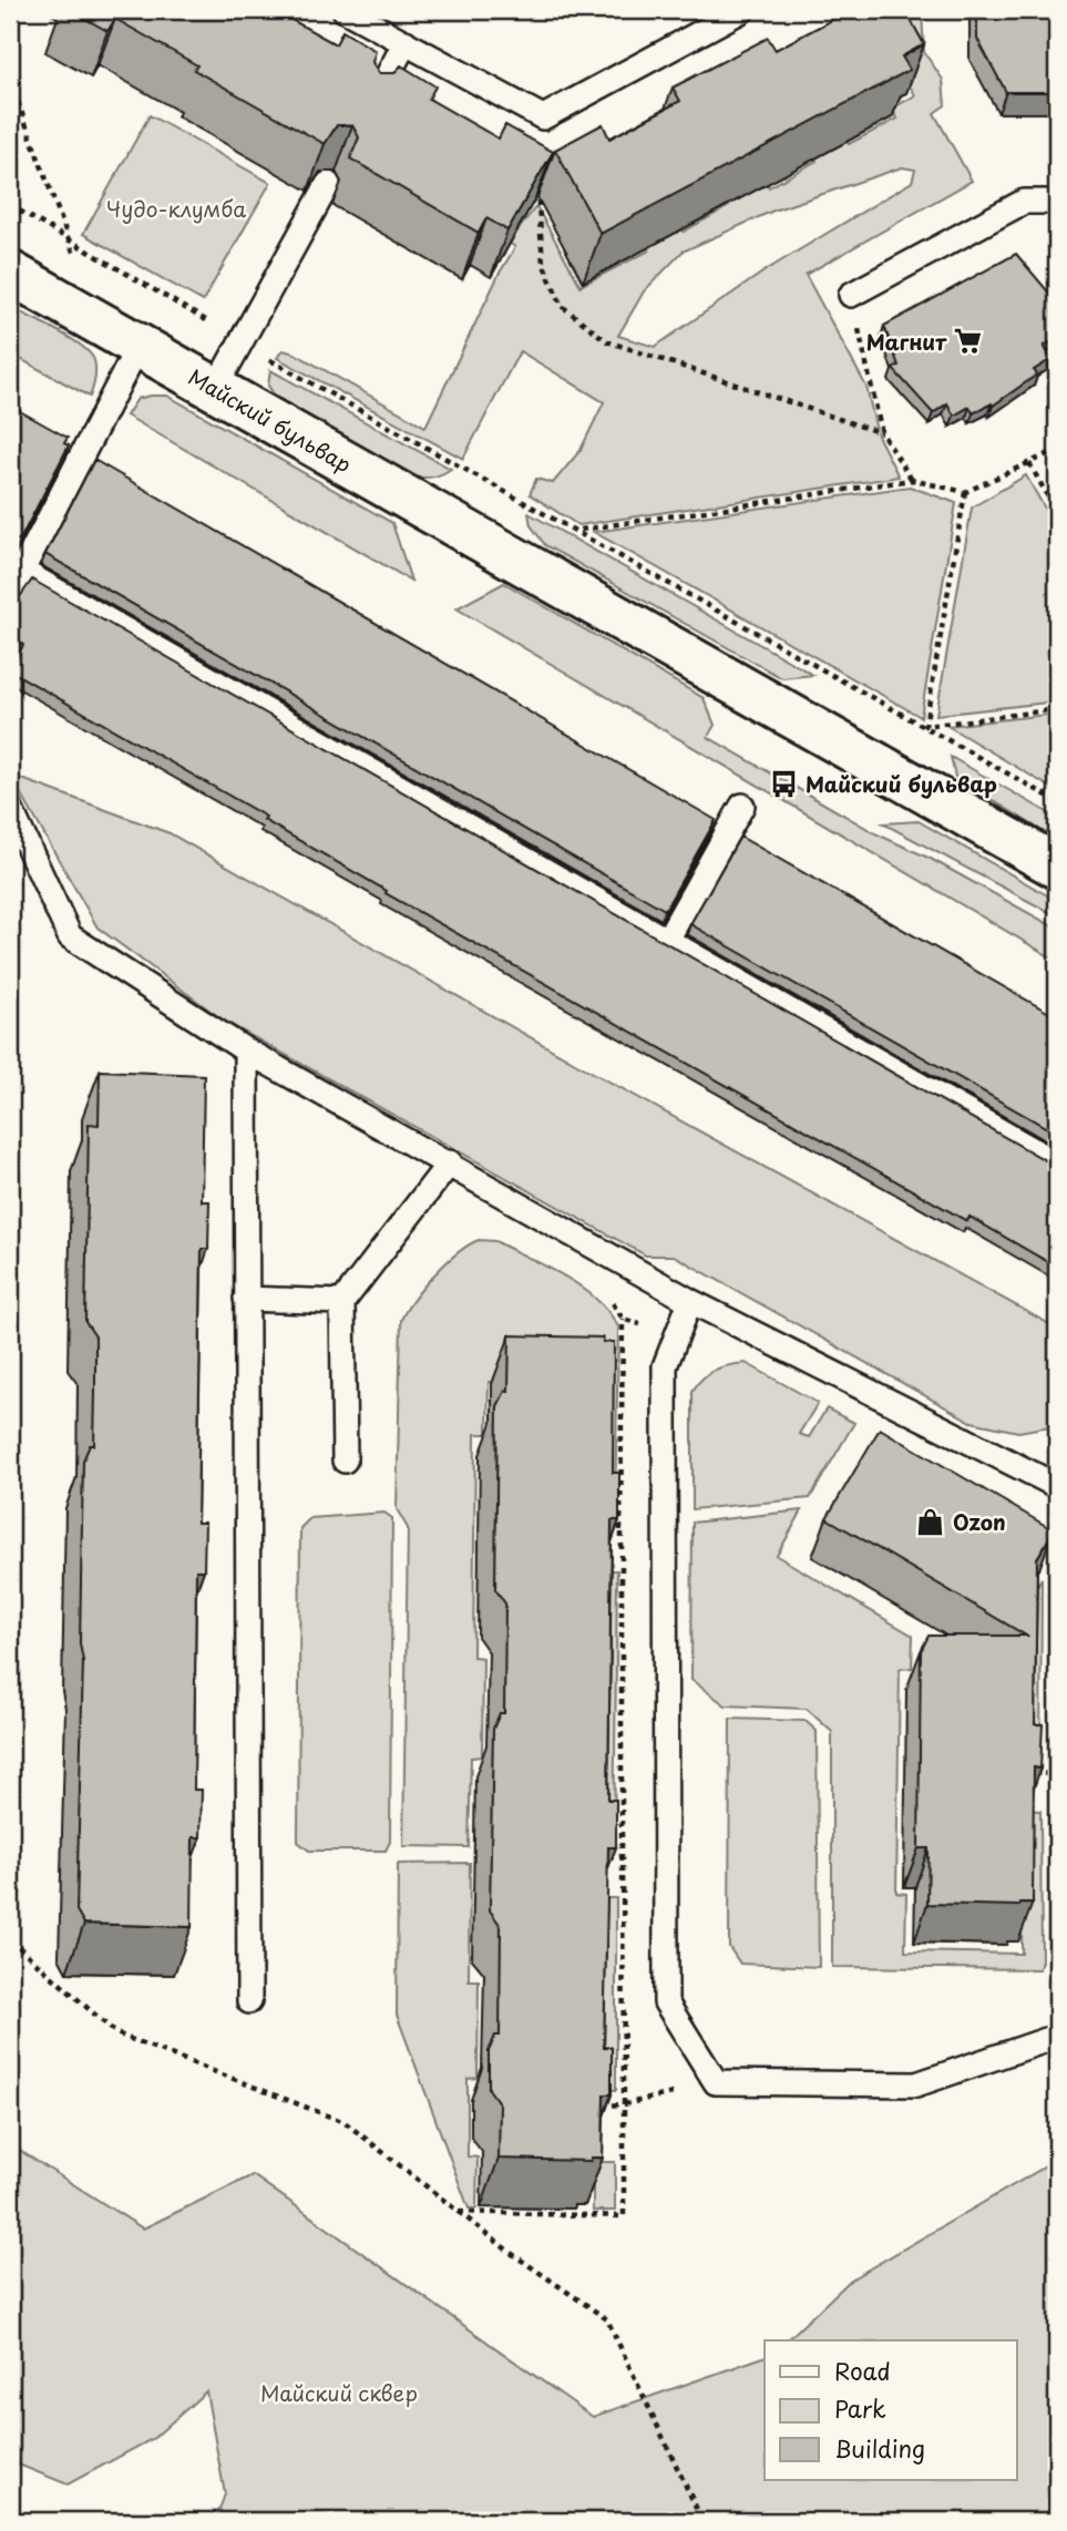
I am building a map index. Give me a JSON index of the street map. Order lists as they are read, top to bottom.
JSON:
{
  "streets": {
    "main road": ["Майский бульвар"]
  },
  "parks": ["Чудо-клумба", "Майский сквер"],
  "places": {
    "supermarket": ["Магнит"],
    "bus stop": ["Майский бульвар"],
    "shop": ["Ozon"]
  },
  "legend": ["Road", "Park", "Building"]
}
